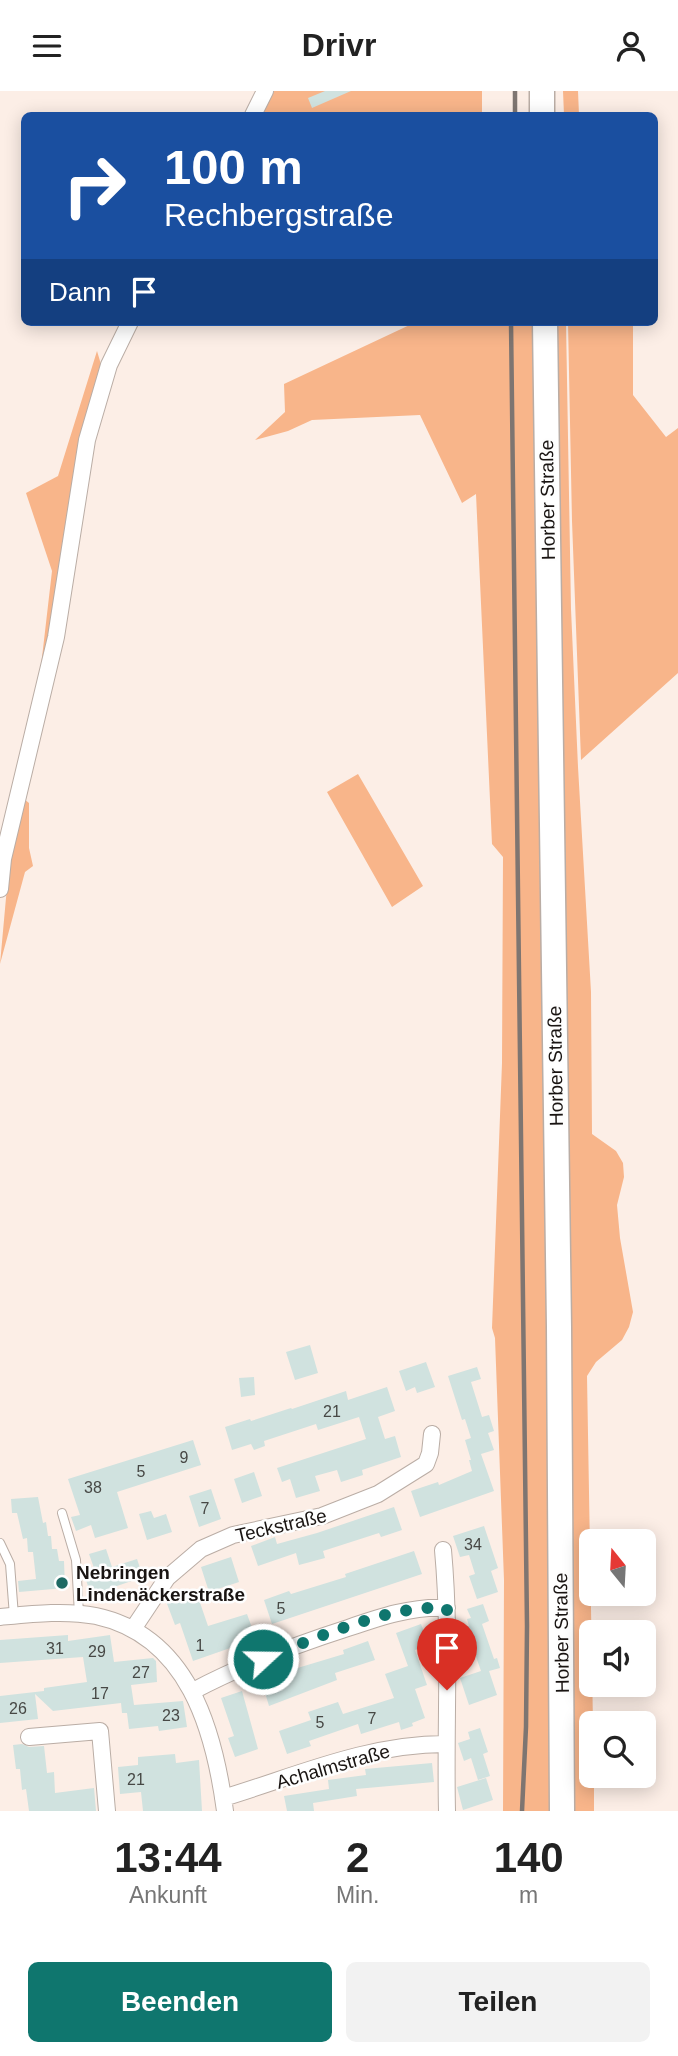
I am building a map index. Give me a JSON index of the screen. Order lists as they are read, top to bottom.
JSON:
{
  "streets": {
    "main road": ["Horber Straße"],
    "street": ["Teckstraße", "Achalmstraße"]
  },
  "places": ["Nebringen Lindenäckerstraße"],
  "house_numbers": [
    "21",
    "9",
    "5",
    "38",
    "7",
    "34",
    "5",
    "1",
    "31",
    "29",
    "27",
    "17",
    "26",
    "23",
    "7",
    "5",
    "21"
  ],
  "north": "top",
  "page": {
    "header": "Drivr",
    "turn": ["100 m", "Rechbergstraße"],
    "then": "Dann",
    "eta": [
      "13:44",
      "Ankunft",
      "2",
      "Min.",
      "140",
      "m"
    ],
    "buttons": ["Beenden", "Teilen"]
  }
}
